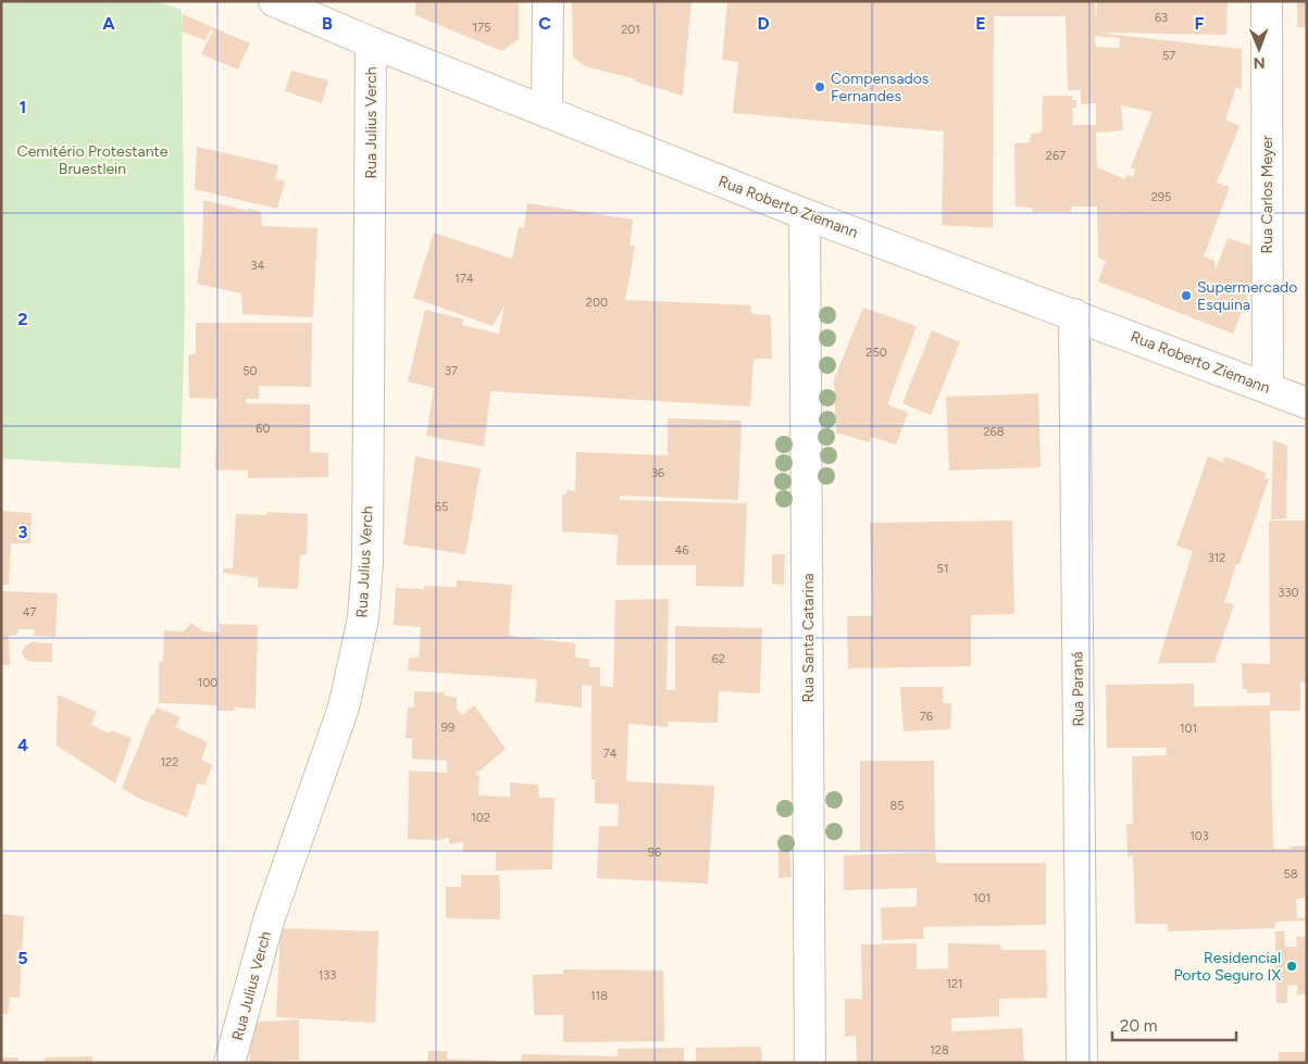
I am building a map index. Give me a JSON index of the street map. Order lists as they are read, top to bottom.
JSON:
{
  "streets": {
    "street": [
      "Rua Julius Verch",
      "Rua Carlos Meyer",
      "Rua Roberto Ziemann",
      "Rua Santa Catarina",
      "Rua Paraná"
    ]
  },
  "crossings": [
    ["Rua Julius Verch", "Rua Roberto Ziemann"],
    ["Rua Carlos Meyer", "Rua Roberto Ziemann"],
    ["Rua Roberto Ziemann", "Rua Santa Catarina"],
    ["Rua Roberto Ziemann", "Rua Paraná"]
  ],
  "parks": ["Cemitério Protestante Bruestlein"],
  "places": ["Compensados Fernandes", "Supermercado Esquina", "Residencial Porto Seguro IX"],
  "house_numbers": [
    "63",
    "175",
    "201",
    "57",
    "267",
    "295",
    "34",
    "174",
    "200",
    "250",
    "50",
    "37",
    "60",
    "268",
    "36",
    "65",
    "46",
    "312",
    "51",
    "330",
    "47",
    "62",
    "100",
    "76",
    "99",
    "101",
    "74",
    "122",
    "85",
    "102",
    "103",
    "96",
    "58",
    "101",
    "133",
    "121",
    "118",
    "128"
  ],
  "scale_bar": "20 m",
  "north": "bottom",
  "grid": {
    "columns": [
      "A",
      "B",
      "C",
      "D",
      "E",
      "F"
    ],
    "rows": [
      "1",
      "2",
      "3",
      "4",
      "5"
    ]
  }
}
